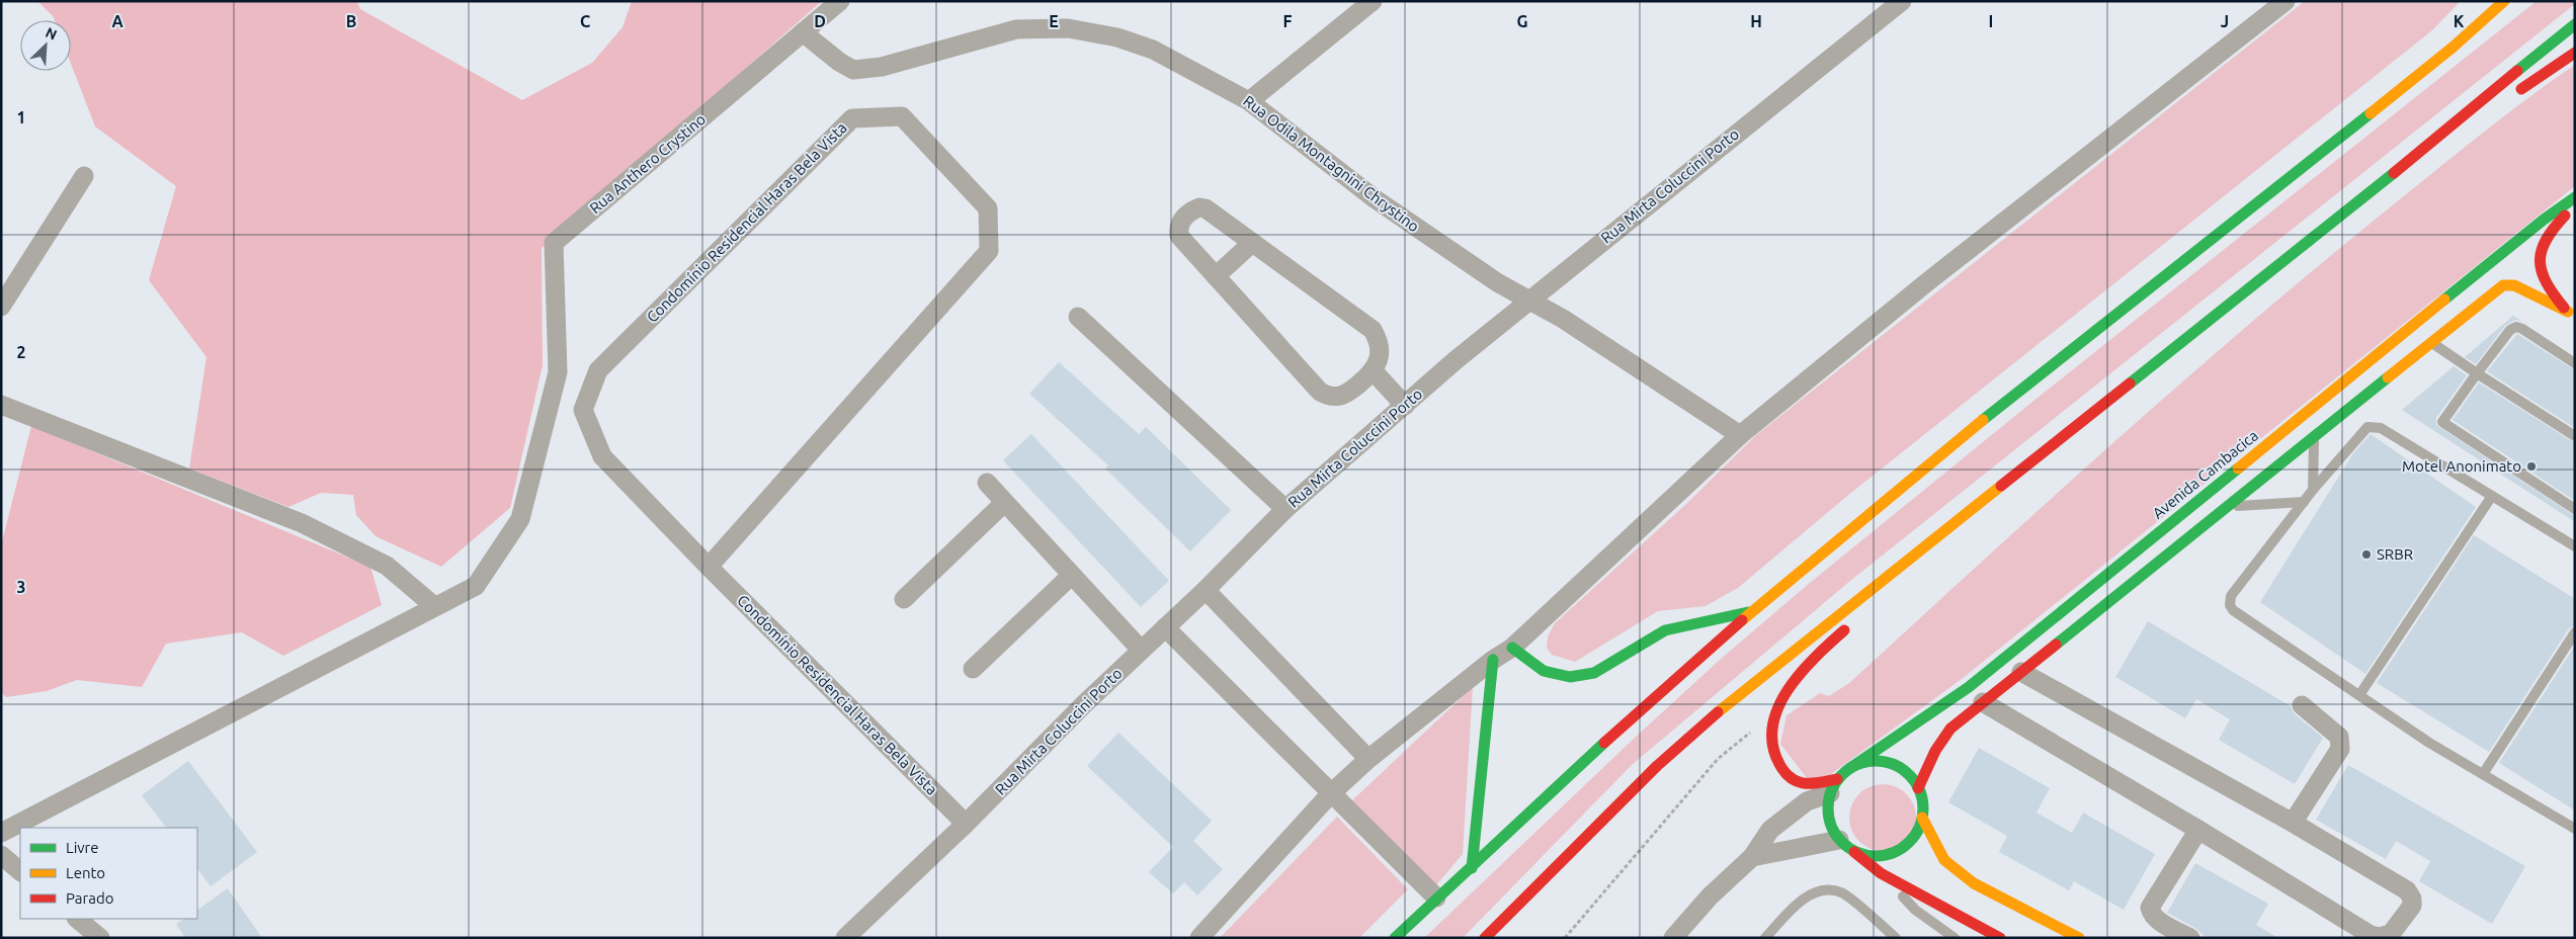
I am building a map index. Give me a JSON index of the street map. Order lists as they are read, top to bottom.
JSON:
{
  "streets": {
    "main road": ["Avenida Cambacica"],
    "street": [
      "Rua Anthero Crystino",
      "Rua Odila Montagnini Chrystino",
      "Rua Mirta Coluccini Porto",
      "Condomínio Residencial Haras Bela Vista"
    ]
  },
  "crossings": [
    ["Rua Anthero Crystino", "Rua Odila Montagnini Chrystino"],
    ["Rua Odila Montagnini Chrystino", "Rua Mirta Coluccini Porto"],
    ["Rua Mirta Coluccini Porto", "Condomínio Residencial Haras Bela Vista"]
  ],
  "places": ["Motel Anonimato", "SRBR"],
  "legend": ["Livre", "Lento", "Parado"],
  "north": "top right",
  "grid": {
    "columns": [
      "A",
      "B",
      "C",
      "D",
      "E",
      "F",
      "G",
      "H",
      "I",
      "J",
      "K"
    ],
    "rows": ["1", "2", "3"]
  }
}
